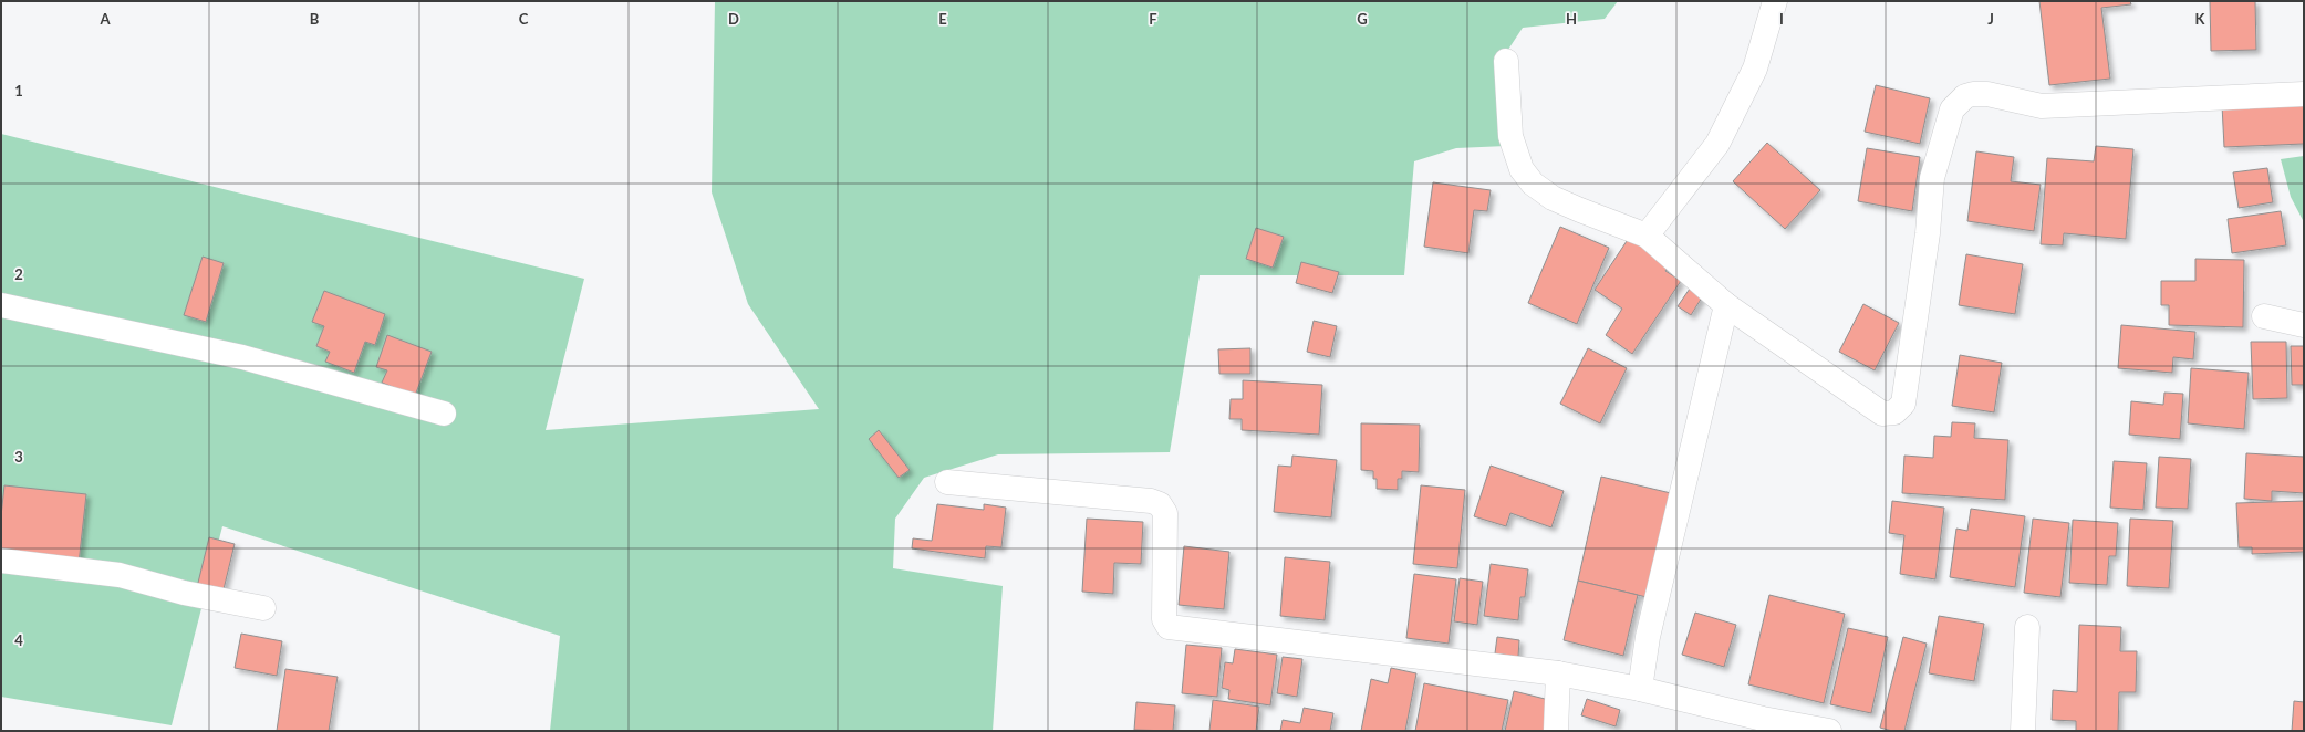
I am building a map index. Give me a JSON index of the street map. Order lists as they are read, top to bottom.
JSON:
{
  "grid": {
    "columns": [
      "A",
      "B",
      "C",
      "D",
      "E",
      "F",
      "G",
      "H",
      "I",
      "J",
      "K"
    ],
    "rows": [
      "1",
      "2",
      "3",
      "4"
    ]
  }
}
